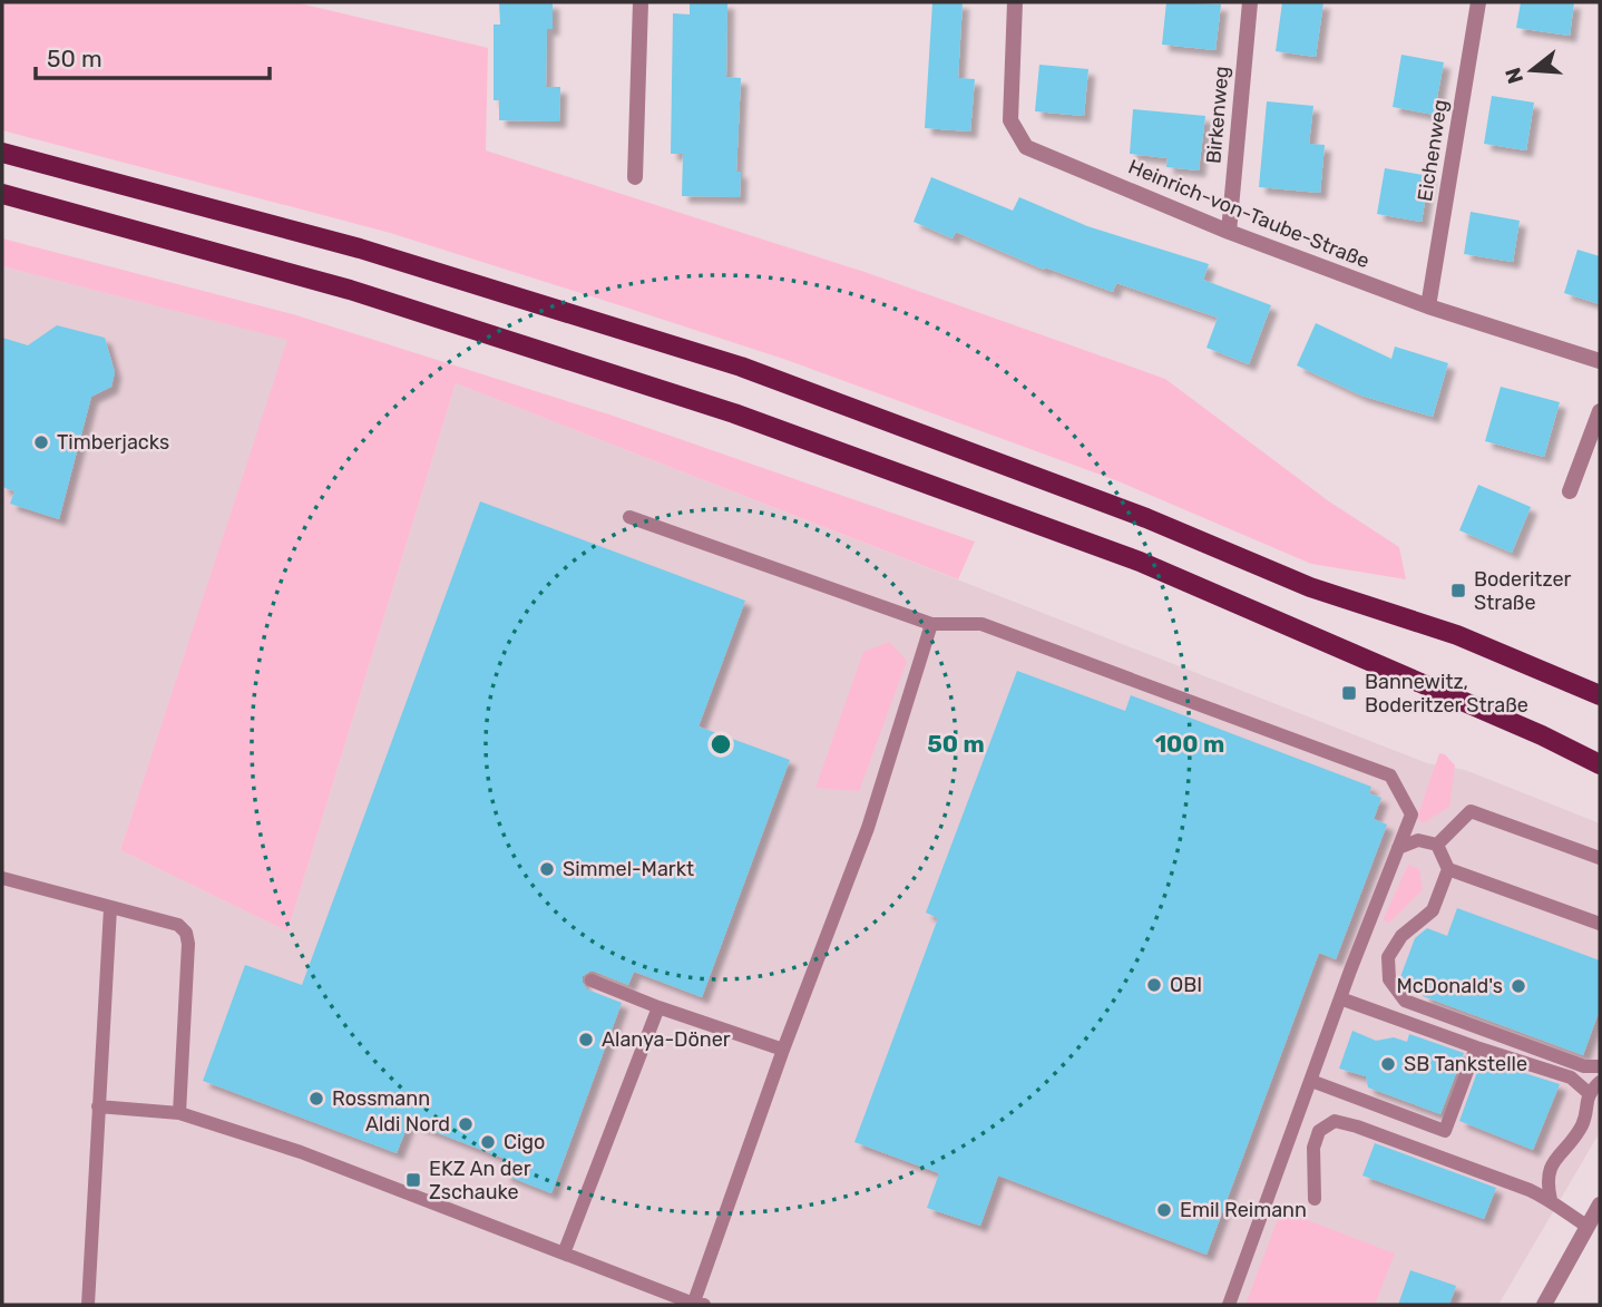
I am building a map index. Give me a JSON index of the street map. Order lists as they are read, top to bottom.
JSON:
{
  "streets": {
    "street": ["Birkenweg", "Eichenweg", "Heinrich-von-Taube-Straße"]
  },
  "crossings": [
    ["Birkenweg", "Heinrich-von-Taube-Straße"],
    ["Eichenweg", "Heinrich-von-Taube-Straße"]
  ],
  "places": {
    "other": [
      "Timberjacks",
      "Simmel-Markt",
      "OBI",
      "McDonald's",
      "Alanya-Döner",
      "SB Tankstelle",
      "Rossmann",
      "Aldi Nord",
      "Cigo",
      "Emil Reimann"
    ],
    "transit": ["Boderitzer Straße", "Bannewitz, Boderitzer Straße", "EKZ An der Zschauke"]
  },
  "scale_bar": "50 m",
  "north": "left",
  "rings": ["50 m", "100 m"]
}
